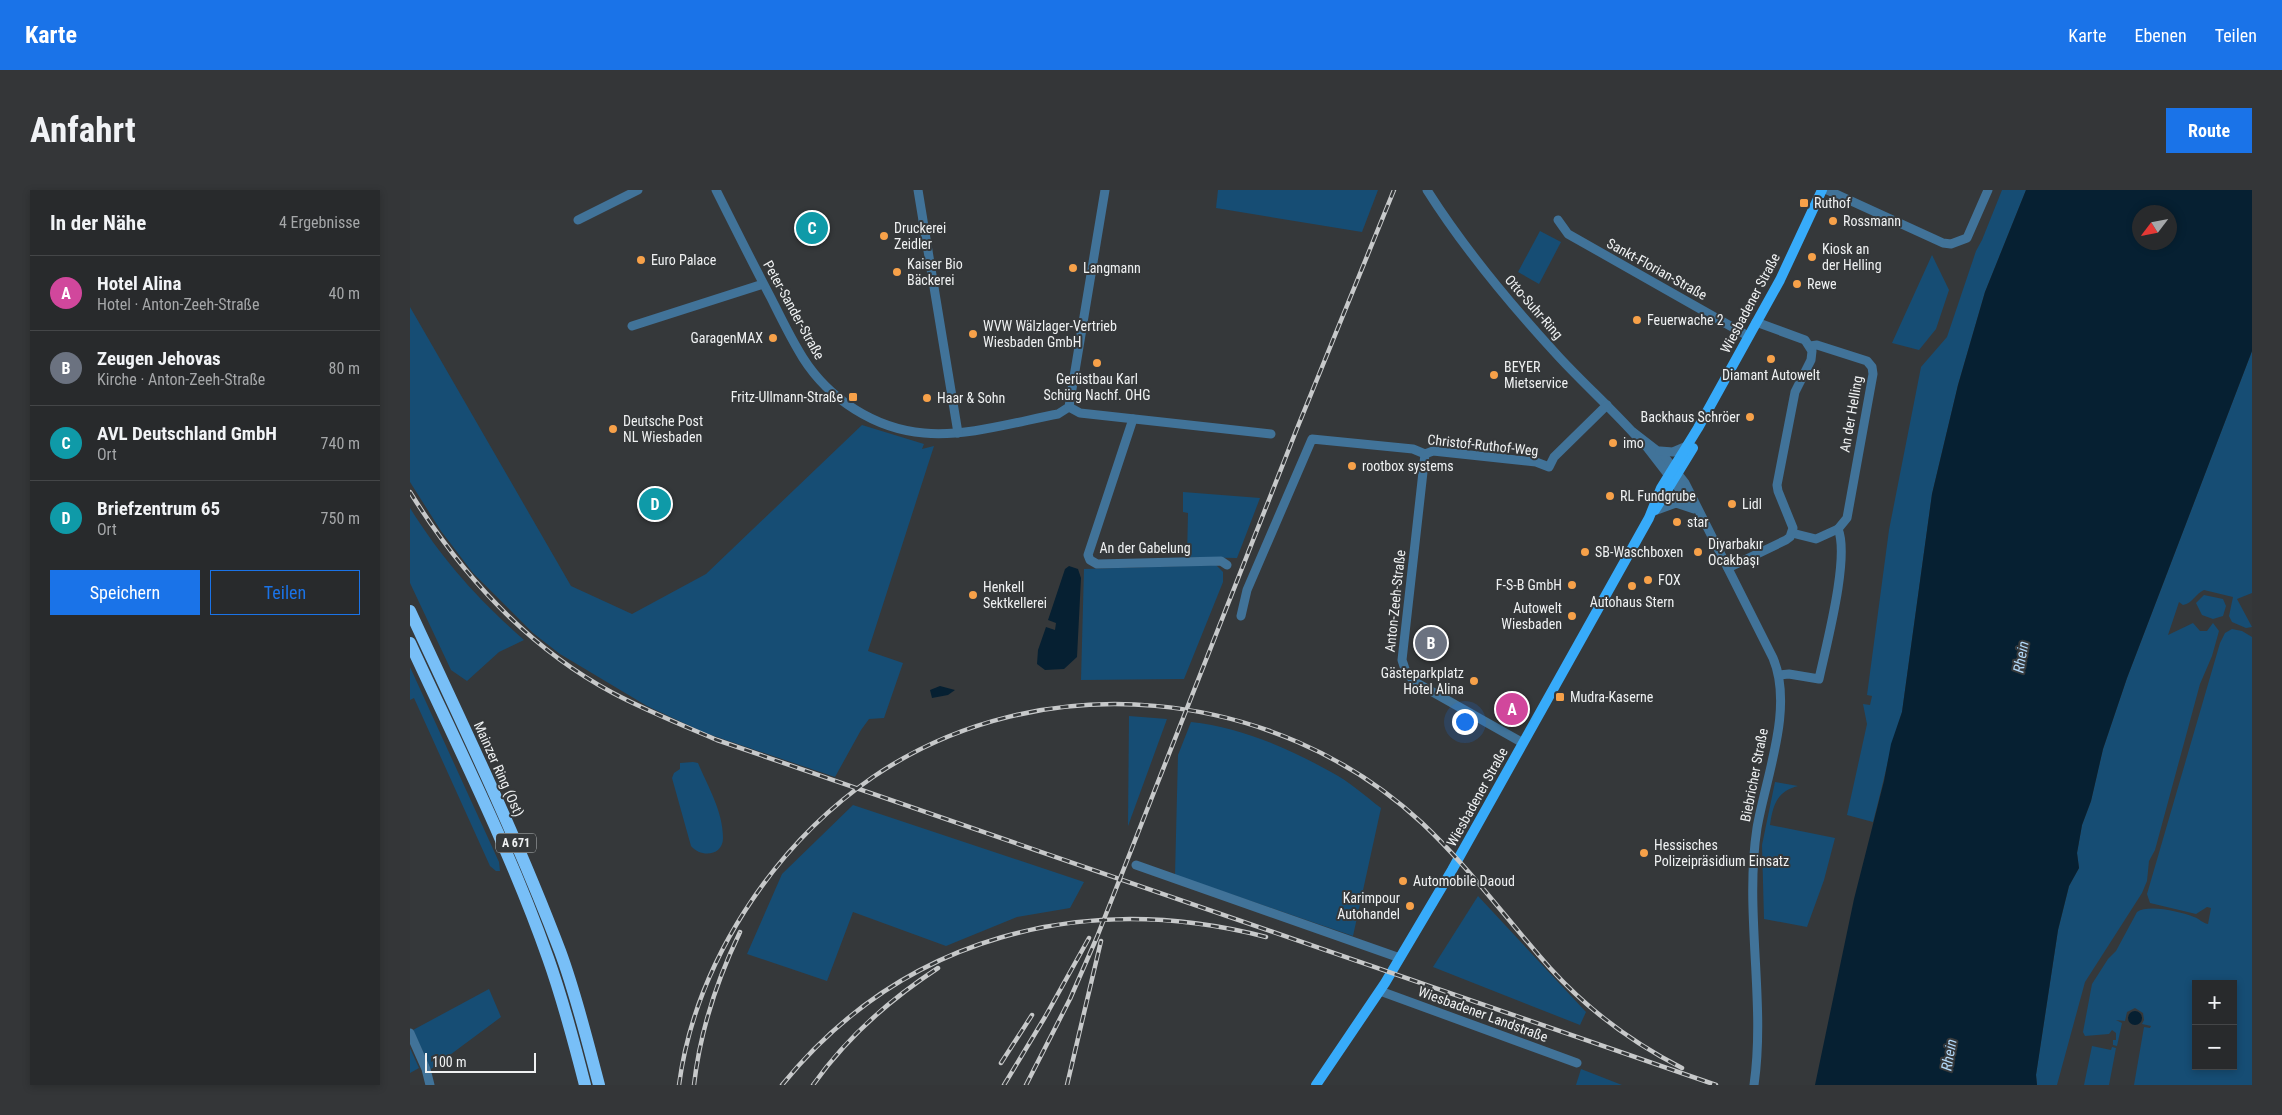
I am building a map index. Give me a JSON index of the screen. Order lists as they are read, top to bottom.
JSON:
{
  "streets": {
    "highway": ["Mainzer Ring (Ost)", "A 671"],
    "main road": ["Wiesbadener Straße"],
    "street": [
      "Sankt-Florian-Straße",
      "Otto-Suhr-Ring",
      "Peter-Sander-Straße",
      "An der Helling",
      "Christof-Ruthof-Weg",
      "An der Gabelung",
      "Anton-Zeeh-Straße",
      "Biebricher Straße",
      "Wiesbadener Landstraße"
    ]
  },
  "crossings": [
    ["Sankt-Florian-Straße", "Wiesbadener Straße"],
    ["Wiesbadener Straße", "Otto-Suhr-Ring"],
    ["Wiesbadener Straße", "An der Helling"],
    ["Wiesbadener Straße", "Anton-Zeeh-Straße"],
    ["Wiesbadener Straße", "Biebricher Straße"],
    ["Wiesbadener Straße", "Wiesbadener Landstraße"],
    ["Otto-Suhr-Ring", "Christof-Ruthof-Weg"],
    ["Otto-Suhr-Ring", "Biebricher Straße"],
    ["Christof-Ruthof-Weg", "Anton-Zeeh-Straße"]
  ],
  "water": ["Rhein"],
  "places": {
    "transit": ["Ruthof", "Fritz-Ullmann-Straße", "Mudra-Kaserne"],
    "other": [
      "Rossmann",
      "Druckerei Zeidler",
      "Kiosk an der Helling",
      "Euro Palace",
      "Langmann",
      "Kaiser Bio Bäckerei",
      "Rewe",
      "Feuerwache 2",
      "WVW Wälzlager-Vertrieb Wiesbaden GmbH",
      "GaragenMAX",
      "Diamant Autowelt",
      "Gerüstbau Karl Schürg Nachf. OHG",
      "BEYER Mietservice",
      "Haar & Sohn",
      "Backhaus Schröer",
      "Deutsche Post NL Wiesbaden",
      "imo",
      "rootbox systems",
      "RL Fundgrube",
      "Lidl",
      "star",
      "SB-Waschboxen",
      "Diyarbakır Ocakbaşı",
      "FOX",
      "F-S-B GmbH",
      "Autohaus Stern",
      "Henkell Sektkellerei",
      "Autowelt Wiesbaden",
      "Gästeparkplatz Hotel Alina",
      "Hessisches Polizeipräsidium Einsatz",
      "Automobile Daoud",
      "Karimpour Autohandel"
    ]
  },
  "scale_bar": "100 m",
  "north": "bottom left",
  "page": {
    "header": "Karte",
    "nav": ["Karte", "Ebenen", "Teilen"],
    "buttons": [
      "Route",
      ["Speichern", "Teilen"]
    ],
    "title": "Anfahrt",
    "heading": ["In der Nähe", "4 Ergebnisse"],
    "pins": [
      "C",
      "D",
      "B",
      "A"
    ],
    "list": [
      {
        "mark": "A",
        "name": "Hotel Alina",
        "note": "Hotel · Anton-Zeeh-Straße",
        "value": "40 m"
      },
      {
        "mark": "B",
        "name": "Zeugen Jehovas",
        "note": "Kirche · Anton-Zeeh-Straße",
        "value": "80 m"
      },
      {
        "mark": "C",
        "name": "AVL Deutschland GmbH",
        "note": "Ort",
        "value": "740 m"
      },
      {
        "mark": "D",
        "name": "Briefzentrum 65",
        "note": "Ort",
        "value": "750 m"
      }
    ],
    "map_buttons": ["+", "−"],
    "scale": "100 m"
  }
}
